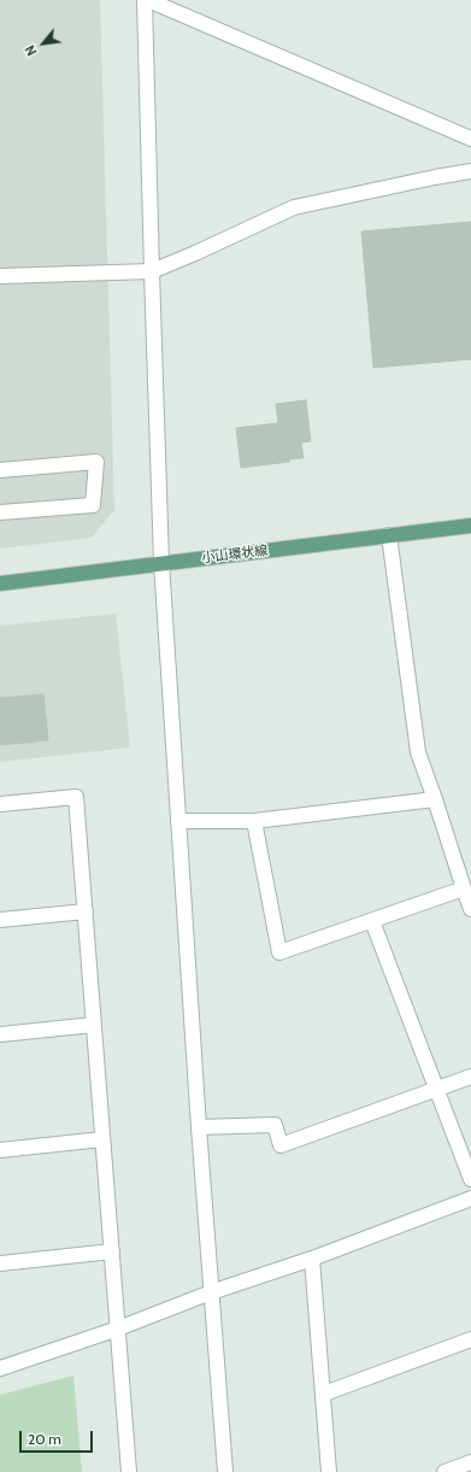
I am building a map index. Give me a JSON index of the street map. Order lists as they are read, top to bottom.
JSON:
{
  "streets": {
    "main road": ["小山環状線"]
  },
  "scale_bar": "20 m",
  "north": "bottom left"
}
